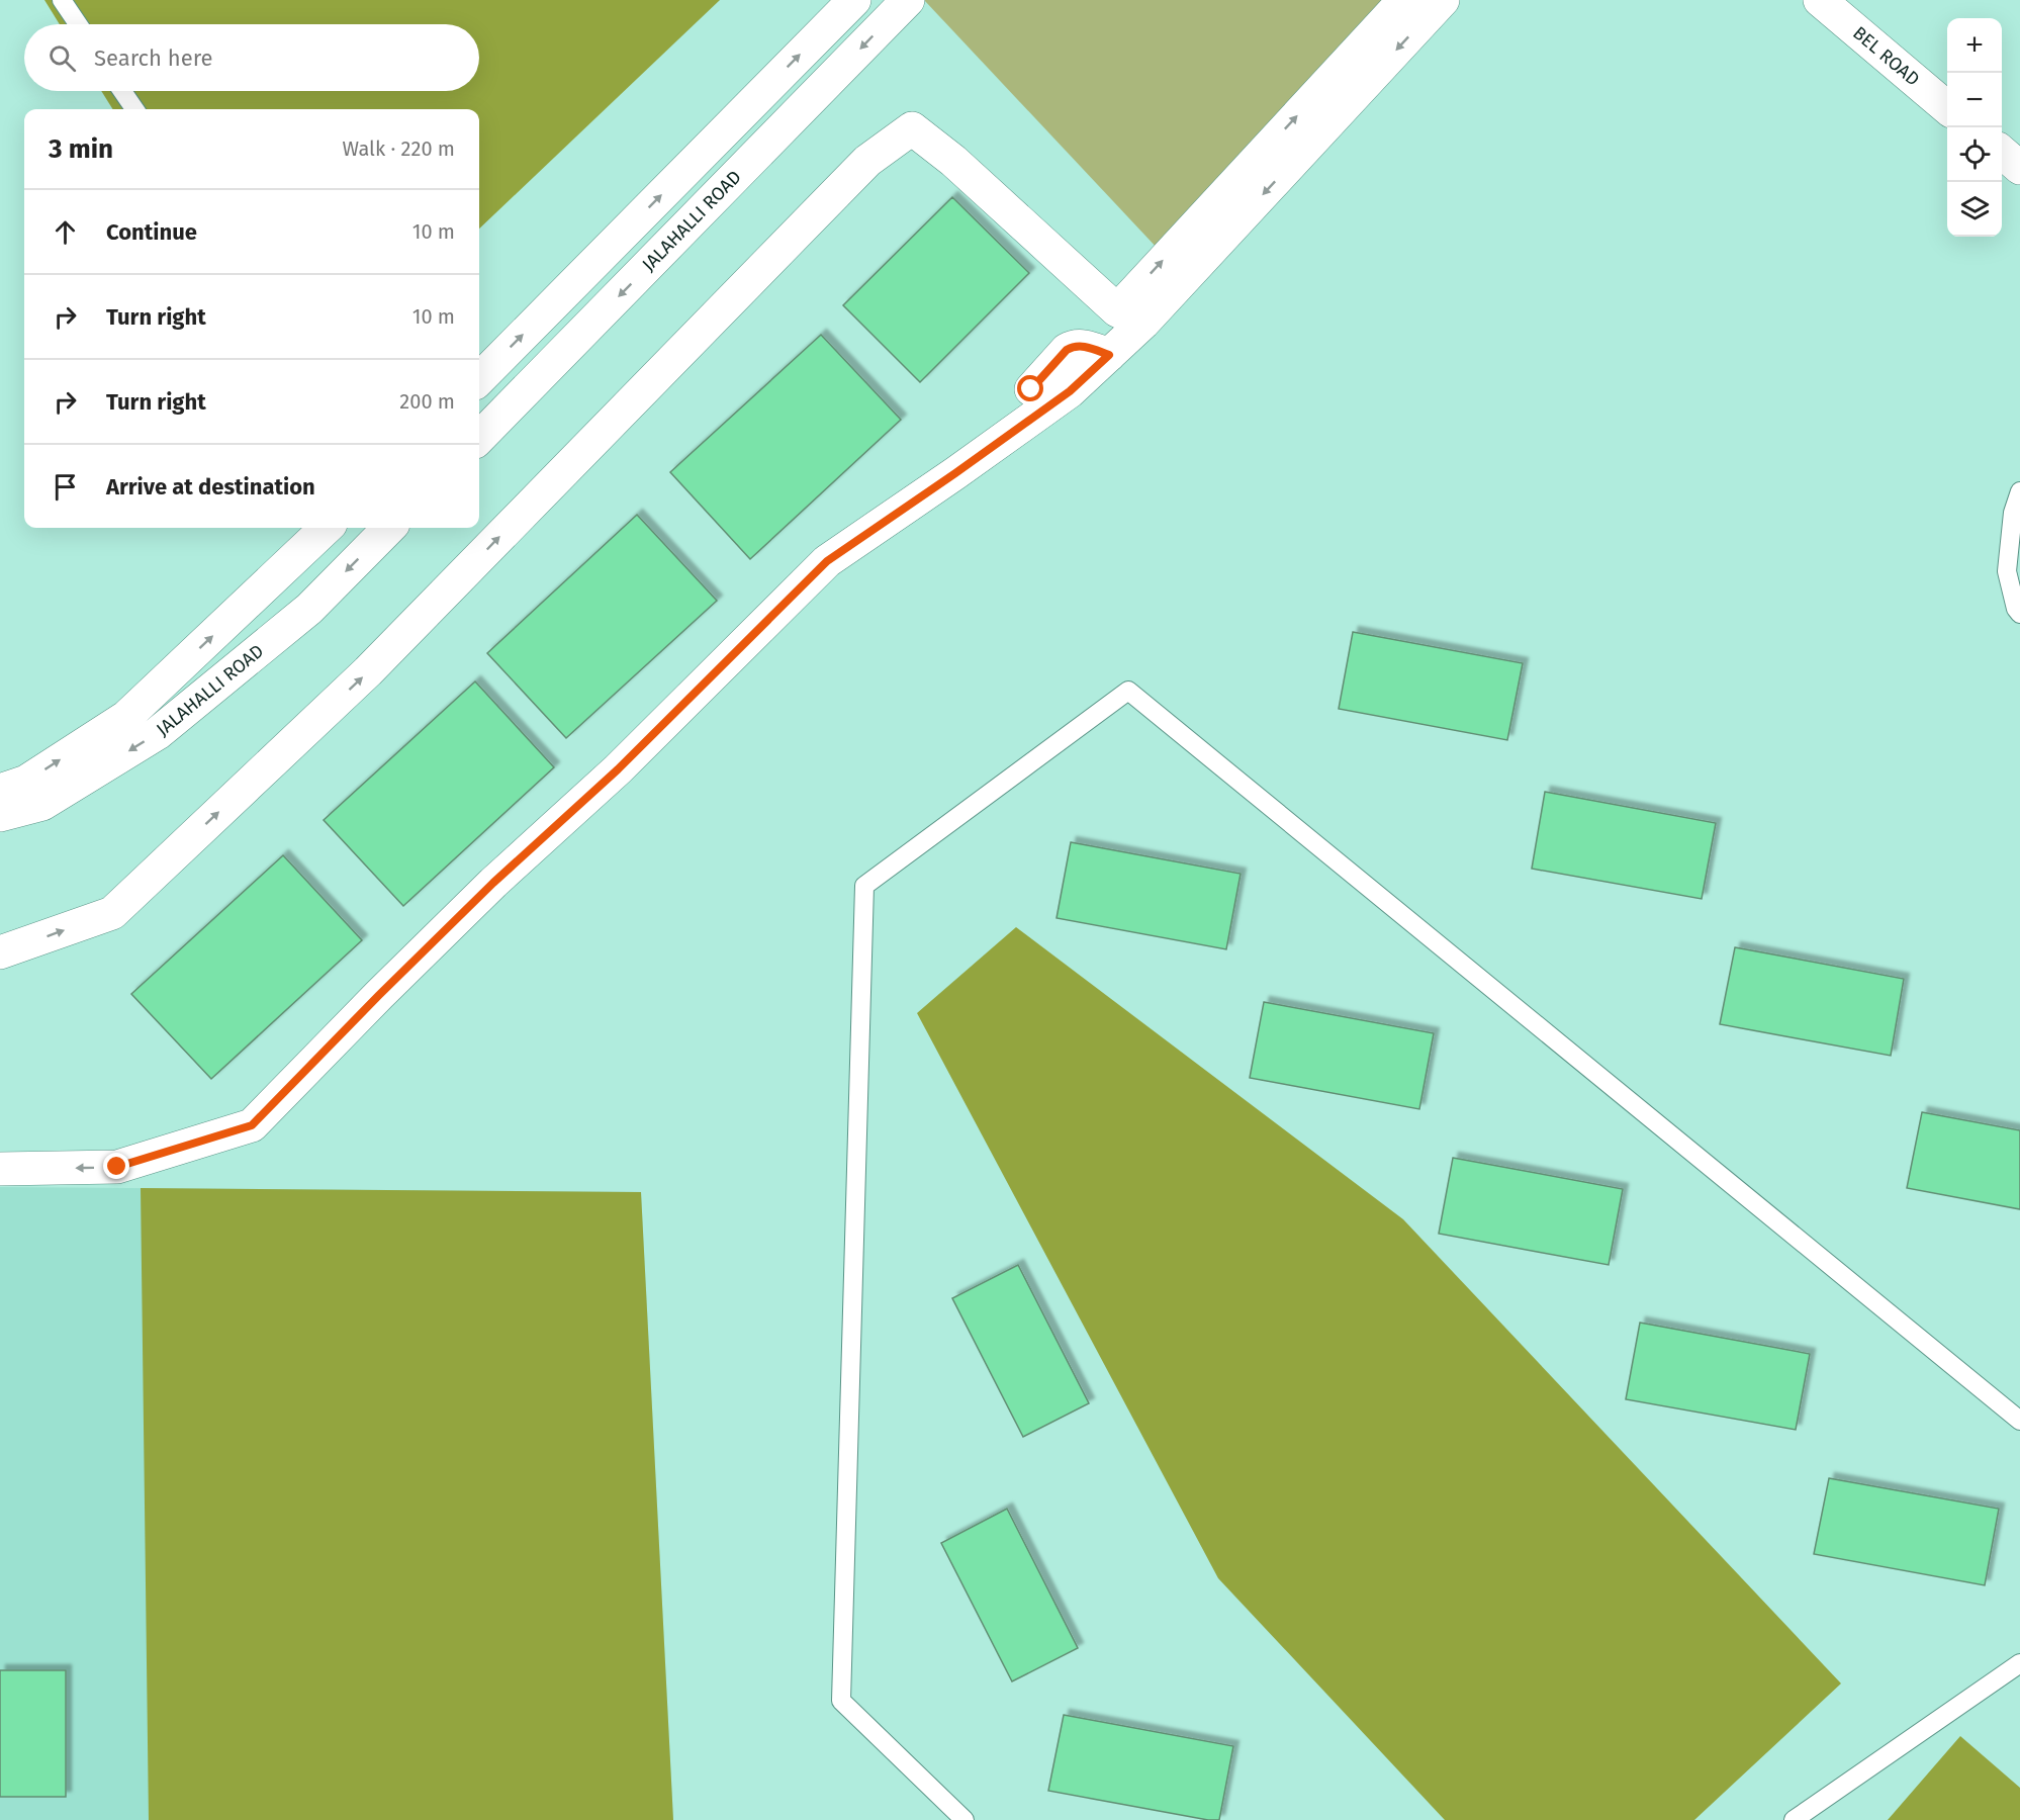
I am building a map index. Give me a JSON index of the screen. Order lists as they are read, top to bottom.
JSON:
{
  "streets": {
    "street": ["BEL ROAD", "JALAHALLI ROAD"]
  },
  "page": {
    "map_buttons": ["+", "−"],
    "search": "Search here",
    "heading": ["3 min", "Walk · 220 m"],
    "list": [
      ["Continue", "10 m"],
      ["Turn right", "10 m"],
      ["Turn right", "200 m"],
      "Arrive at destination"
    ]
  }
}
